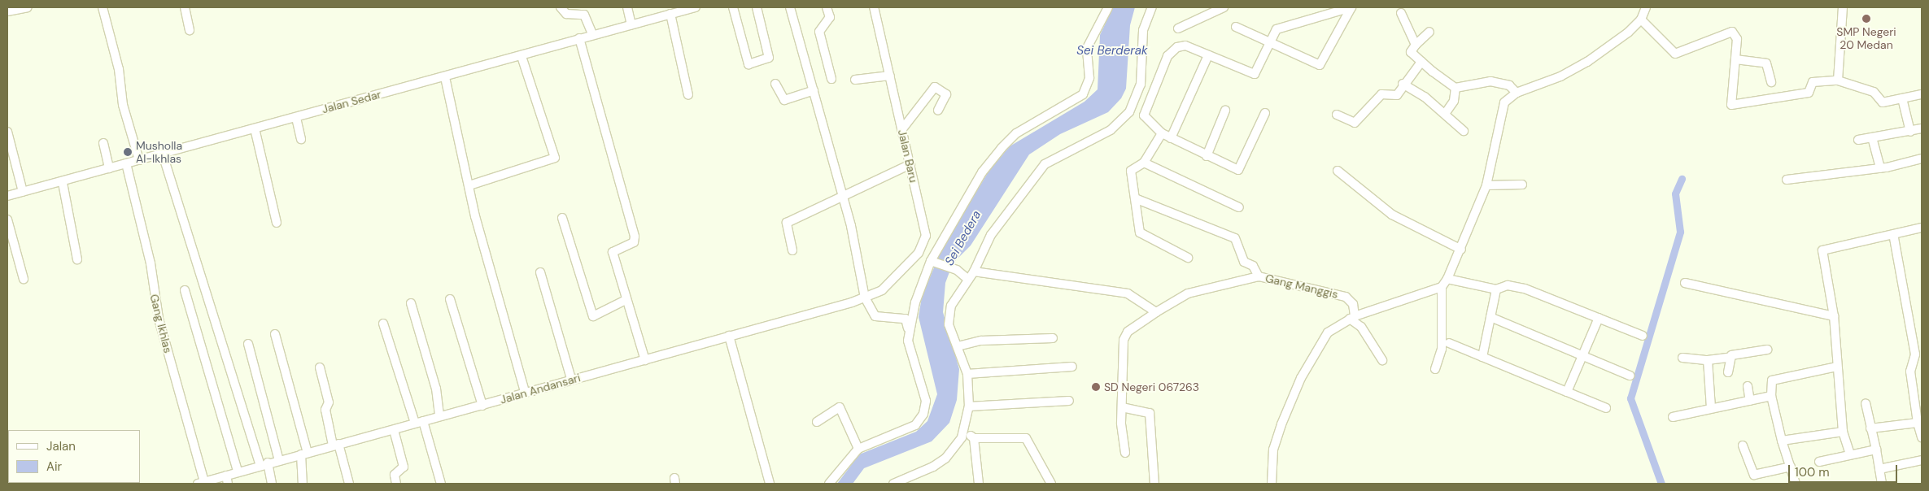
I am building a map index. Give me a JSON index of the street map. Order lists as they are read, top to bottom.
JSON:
{
  "streets": {
    "street": [
      "Jalan Sedar",
      "Jalan Baru",
      "Gang Manggis",
      "Gang Ikhlas",
      "Jalan Andansari"
    ]
  },
  "crossings": [
    ["Jalan Sedar", "Gang Ikhlas"],
    ["Jalan Baru", "Jalan Andansari"],
    ["Gang Ikhlas", "Jalan Andansari"]
  ],
  "water": ["Sei Berderak", "Sei Bedera"],
  "places": ["SMP Negeri 20 Medan", "Musholla Al-Ikhlas", "SD Negeri 067263"],
  "legend": ["Jalan", "Air"],
  "scale_bar": "100 m"
}
